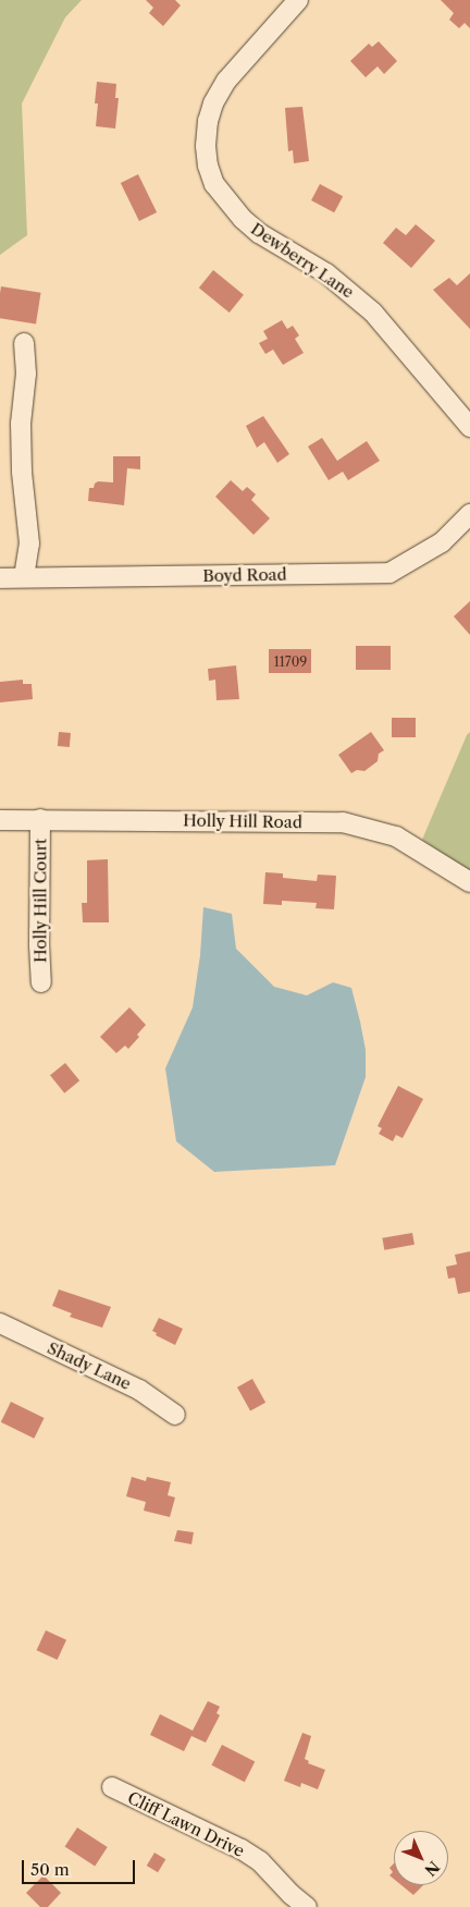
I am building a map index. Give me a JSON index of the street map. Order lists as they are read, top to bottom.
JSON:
{
  "streets": {
    "street": [
      "Dewberry Lane",
      "Boyd Road",
      "Holly Hill Road",
      "Holly Hill Court",
      "Shady Lane",
      "Cliff Lawn Drive"
    ]
  },
  "crossings": [
    ["Holly Hill Road", "Holly Hill Court"]
  ],
  "house_numbers": ["11709"],
  "scale_bar": "50 m",
  "north": "bottom right"
}
